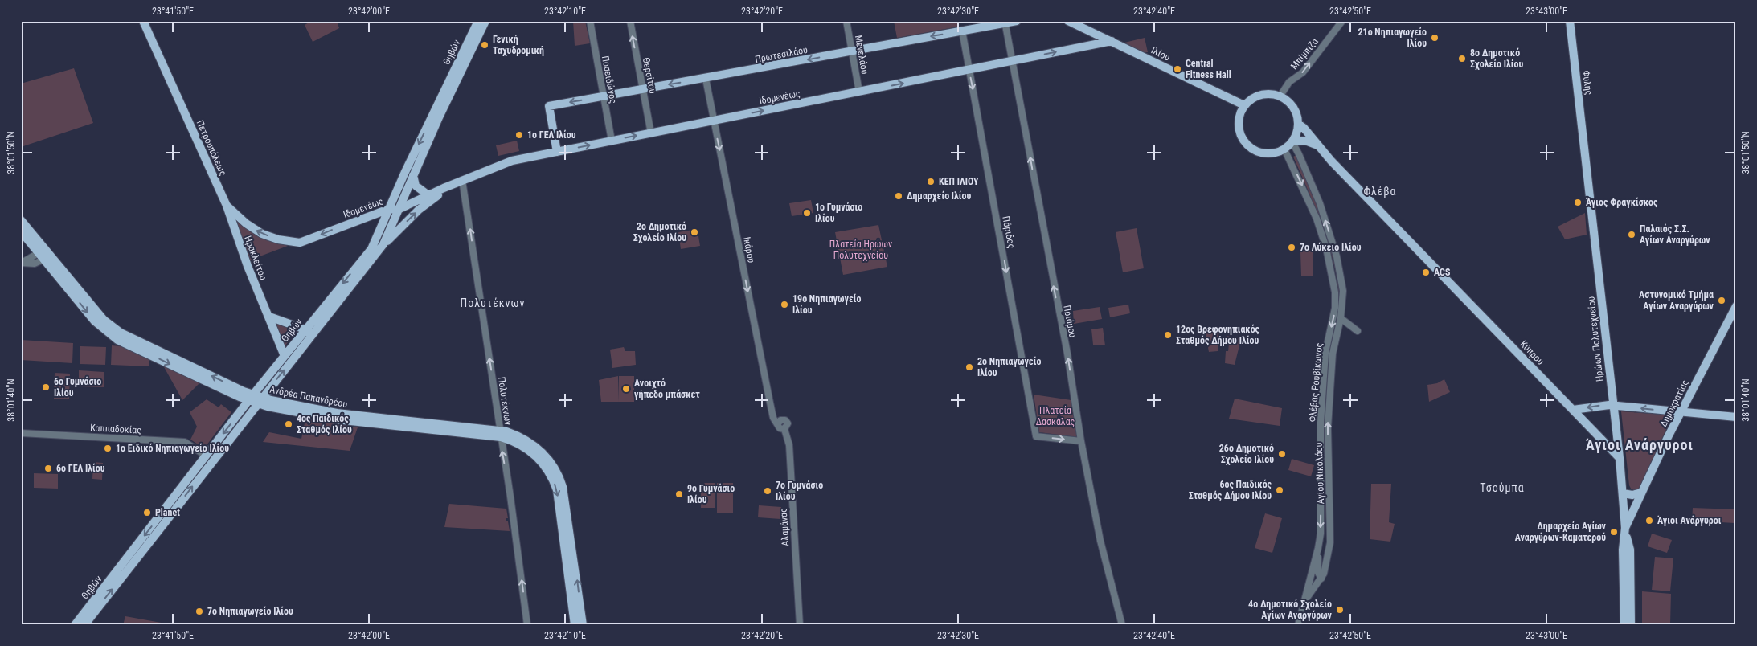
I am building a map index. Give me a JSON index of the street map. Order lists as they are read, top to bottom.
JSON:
{
  "streets": {
    "main road": [
      "Θηβών",
      "Ιλίου",
      "Πρωτεσιλάου",
      "Φυλής",
      "Ιδομενέως",
      "Πετρουπόλεως",
      "Ηρακλείτου",
      "Ηρώων Πολυτεχνείου",
      "Κύπρου",
      "Ανδρέα Παπανδρέου",
      "Δημοκρατίας"
    ],
    "street": [
      "Μπίμπιζα",
      "Μενελάου",
      "Θερσίτου",
      "Ποσειδώνος",
      "Πάριδος",
      "Ικάρου",
      "Πριάμου",
      "Φλέβας Ρουβίκωνος",
      "Πολυτέκνων",
      "Καππαδοκίας",
      "Αγίου Νικολάου",
      "Αλαμάνας"
    ]
  },
  "crossings": [
    ["Θηβών", "Ιδομενέως"],
    ["Θηβών", "Ηρακλείτου"],
    ["Θηβών", "Ανδρέα Παπανδρέου"],
    ["Θηβών", "Καππαδοκίας"],
    ["Ιλίου", "Μπίμπιζα"],
    ["Ιλίου", "Ιδομενέως"],
    ["Ιλίου", "Φλέβας Ρουβίκωνος"],
    ["Ιλίου", "Αγίου Νικολάου"],
    ["Μπίμπιζα", "Φλέβας Ρουβίκωνος"],
    ["Μπίμπιζα", "Αγίου Νικολάου"],
    ["Πρωτεσιλάου", "Μενελάου"],
    ["Πρωτεσιλάου", "Θερσίτου"],
    ["Πρωτεσιλάου", "Ποσειδώνος"],
    ["Πρωτεσιλάου", "Ιδομενέως"],
    ["Πρωτεσιλάου", "Πάριδος"],
    ["Πρωτεσιλάου", "Ικάρου"],
    ["Πρωτεσιλάου", "Πριάμου"],
    ["Μενελάου", "Ιδομενέως"],
    ["Θερσίτου", "Ιδομενέως"],
    ["Ποσειδώνος", "Ιδομενέως"],
    ["Φυλής", "Ηρώων Πολυτεχνείου"],
    ["Ιδομενέως", "Πετρουπόλεως"],
    ["Ιδομενέως", "Πάριδος"],
    ["Ιδομενέως", "Ικάρου"],
    ["Ιδομενέως", "Πριάμου"],
    ["Ιδομενέως", "Πολυτέκνων"],
    ["Πετρουπόλεως", "Ηρακλείτου"],
    ["Πάριδος", "Πριάμου"],
    ["Ικάρου", "Αλαμάνας"],
    ["Ηρώων Πολυτεχνείου", "Κύπρου"],
    ["Ηρώων Πολυτεχνείου", "Δημοκρατίας"],
    ["Φλέβας Ρουβίκωνος", "Αγίου Νικολάου"],
    ["Ανδρέα Παπανδρέου", "Πολυτέκνων"]
  ],
  "one_way": [
    "Μπίμπιζα",
    "Πρωτεσιλάου",
    "Θερσίτου",
    "Πάριδος",
    "Ικάρου",
    "Πριάμου",
    "Φλέβας Ρουβίκωνος",
    "Πολυτέκνων",
    "Αγίου Νικολάου"
  ],
  "districts": [
    "Φλέβα",
    "Πολυτέκνων",
    "Άγιοι Ανάργυροι",
    "Τσούμπα"
  ],
  "parks": ["Πλατεία Ηρώων Πολυτεχνείου", "Πλατεία Δασκάλας"],
  "places": [
    "21ο Νηπιαγωγείο Ιλίου",
    "Γενική Ταχυδρομική",
    "8ο Δημοτικό Σχολείο Ιλίου",
    "Central Fitness Hall",
    "1ο ΓΕΛ Ιλίου",
    "ΚΕΠ ΙΛΙΟΥ",
    "Δημαρχείο Ιλίου",
    "Άγιος Φραγκίσκος",
    "1ο Γυμνάσιο Ιλίου",
    "2ο Δημοτικό Σχολείο Ιλίου",
    "Παλαιός Σ.Σ. Αγίων Αναργύρων",
    "7ο Λύκειο Ιλίου",
    "ACS",
    "Αστυνομικό Τμήμα Αγίων Αναργύρων",
    "19ο Νηπιαγωγείο Ιλίου",
    "12ος Βρεφονηπιακός Σταθμός Δήμου Ιλίου",
    "2ο Νηπιαγωγείο Ιλίου",
    "6ο Γυμνάσιο Ιλίου",
    "Ανοιχτό γήπεδο μπάσκετ",
    "4ος Παιδικός Σταθμός Ιλίου",
    "1ο Ειδικό Νηπιαγωγείο Ιλίου",
    "26ο Δημοτικό Σχολείο Ιλίου",
    "6ο ΓΕΛ Ιλίου",
    "6ος Παιδικός Σταθμός Δήμου Ιλίου",
    "7ο Γυμνάσιο Ιλίου",
    "9ο Γυμνάσιο Ιλίου",
    "Planet",
    "Άγιοι Ανάργυροι",
    "Δημαρχείο Αγίων Αναργύρων-Καματερού",
    "4ο Δημοτικό Σχολείο Αγίων Αναργύρων",
    "7ο Νηπιαγωγείο Ιλίου"
  ],
  "coordinates": [
    "23°41'50\"E",
    "23°42'00\"E",
    "23°42'10\"E",
    "23°42'20\"E",
    "23°42'30\"E",
    "23°42'40\"E",
    "23°42'50\"E",
    "23°43'00\"E",
    "38°01'50\"N",
    "38°01'40\"N"
  ]
}
